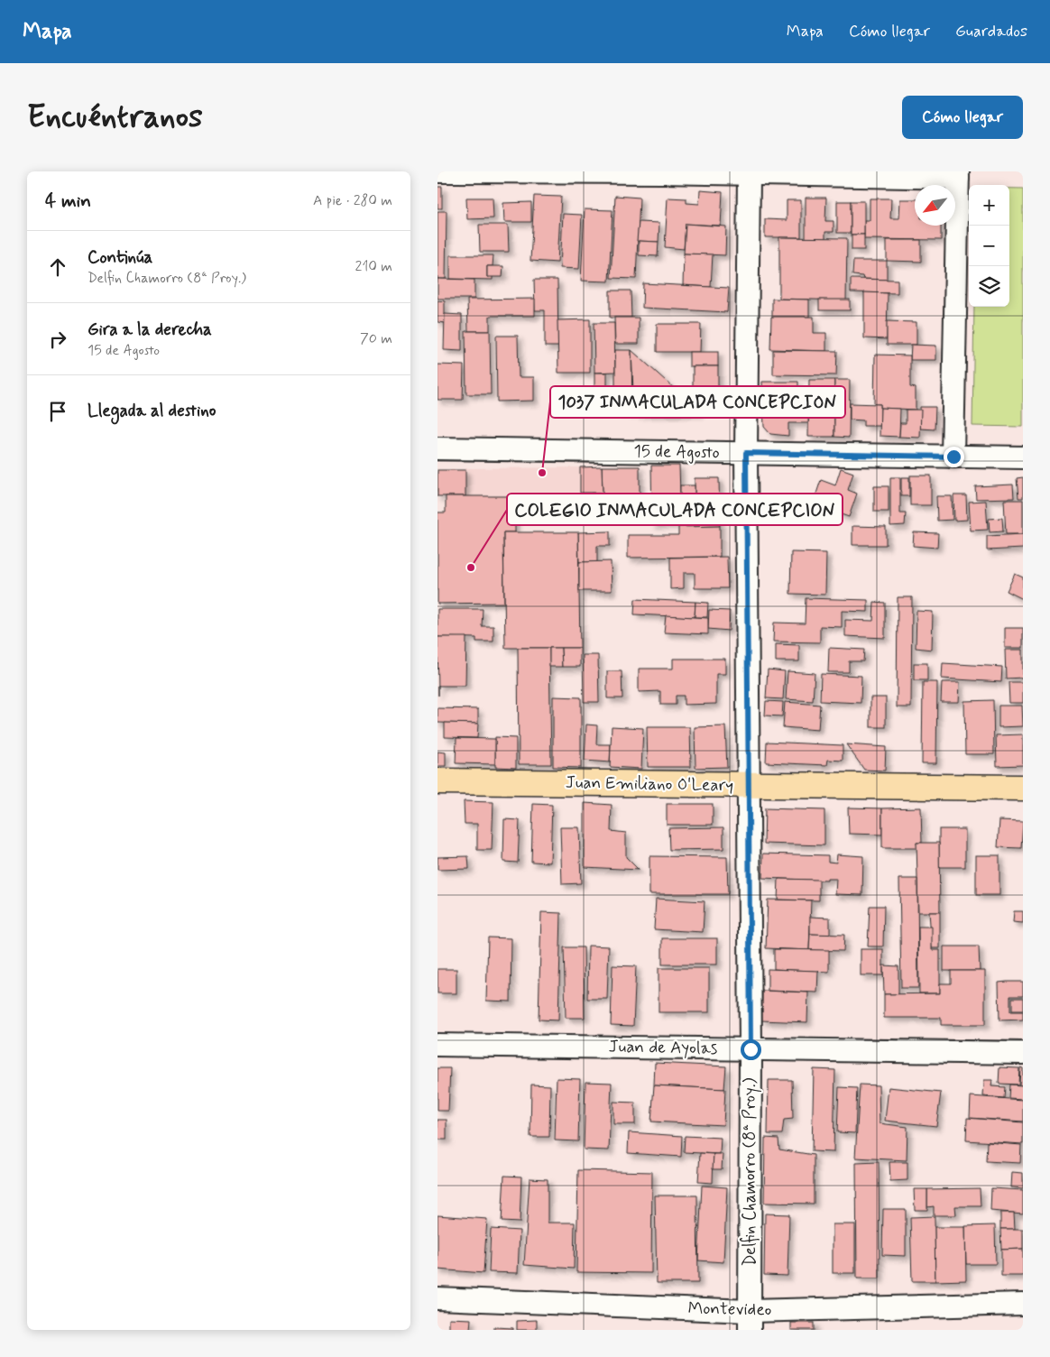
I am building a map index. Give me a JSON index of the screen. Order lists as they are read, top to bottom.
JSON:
{
  "streets": {
    "main road": ["Juan Emiliano O'Leary"],
    "street": [
      "15 de Agosto",
      "Juan de Ayolas",
      "Delfin Chamorro (8ª Proy.)",
      "Montevideo"
    ]
  },
  "crossings": [
    ["15 de Agosto", "Delfin Chamorro (8ª Proy.)"],
    ["Juan Emiliano O'Leary", "Delfin Chamorro (8ª Proy.)"],
    ["Juan de Ayolas", "Delfin Chamorro (8ª Proy.)"],
    ["Delfin Chamorro (8ª Proy.)", "Montevideo"]
  ],
  "places": ["1037 INMACULADA CONCEPCION", "COLEGIO INMACULADA CONCEPCION"],
  "north": "bottom left",
  "page": {
    "header": "Mapa",
    "nav": ["Mapa", "Cómo llegar", "Guardados"],
    "buttons": "Cómo llegar",
    "title": "Encuéntranos",
    "heading": ["4 min", "A pie · 280 m"],
    "map_buttons": ["+", "−"],
    "list": [
      ["Continúa", "Delfin Chamorro (8ª Proy.)", "210 m"],
      ["Gira a la derecha", "15 de Agosto", "70 m"],
      "Llegada al destino"
    ]
  }
}
